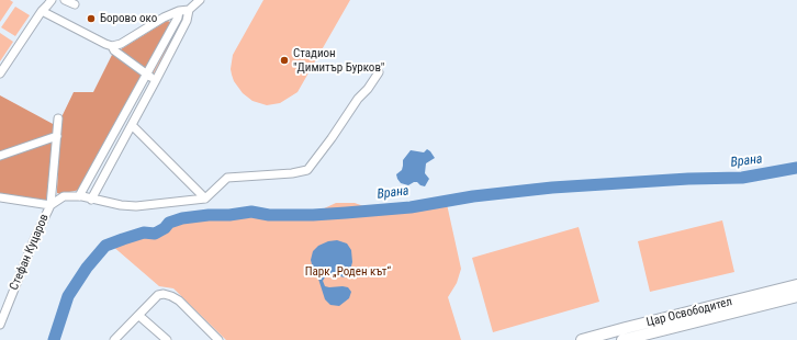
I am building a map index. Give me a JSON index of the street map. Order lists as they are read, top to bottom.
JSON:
{
  "streets": {
    "street": ["Стефан Куцаров", "Цар Освободител"]
  },
  "water": ["Врана"],
  "parks": ["Парк „Роден кът“"],
  "places": ["Борово око", "Стадион \"Димитър Бурков\""]
}
